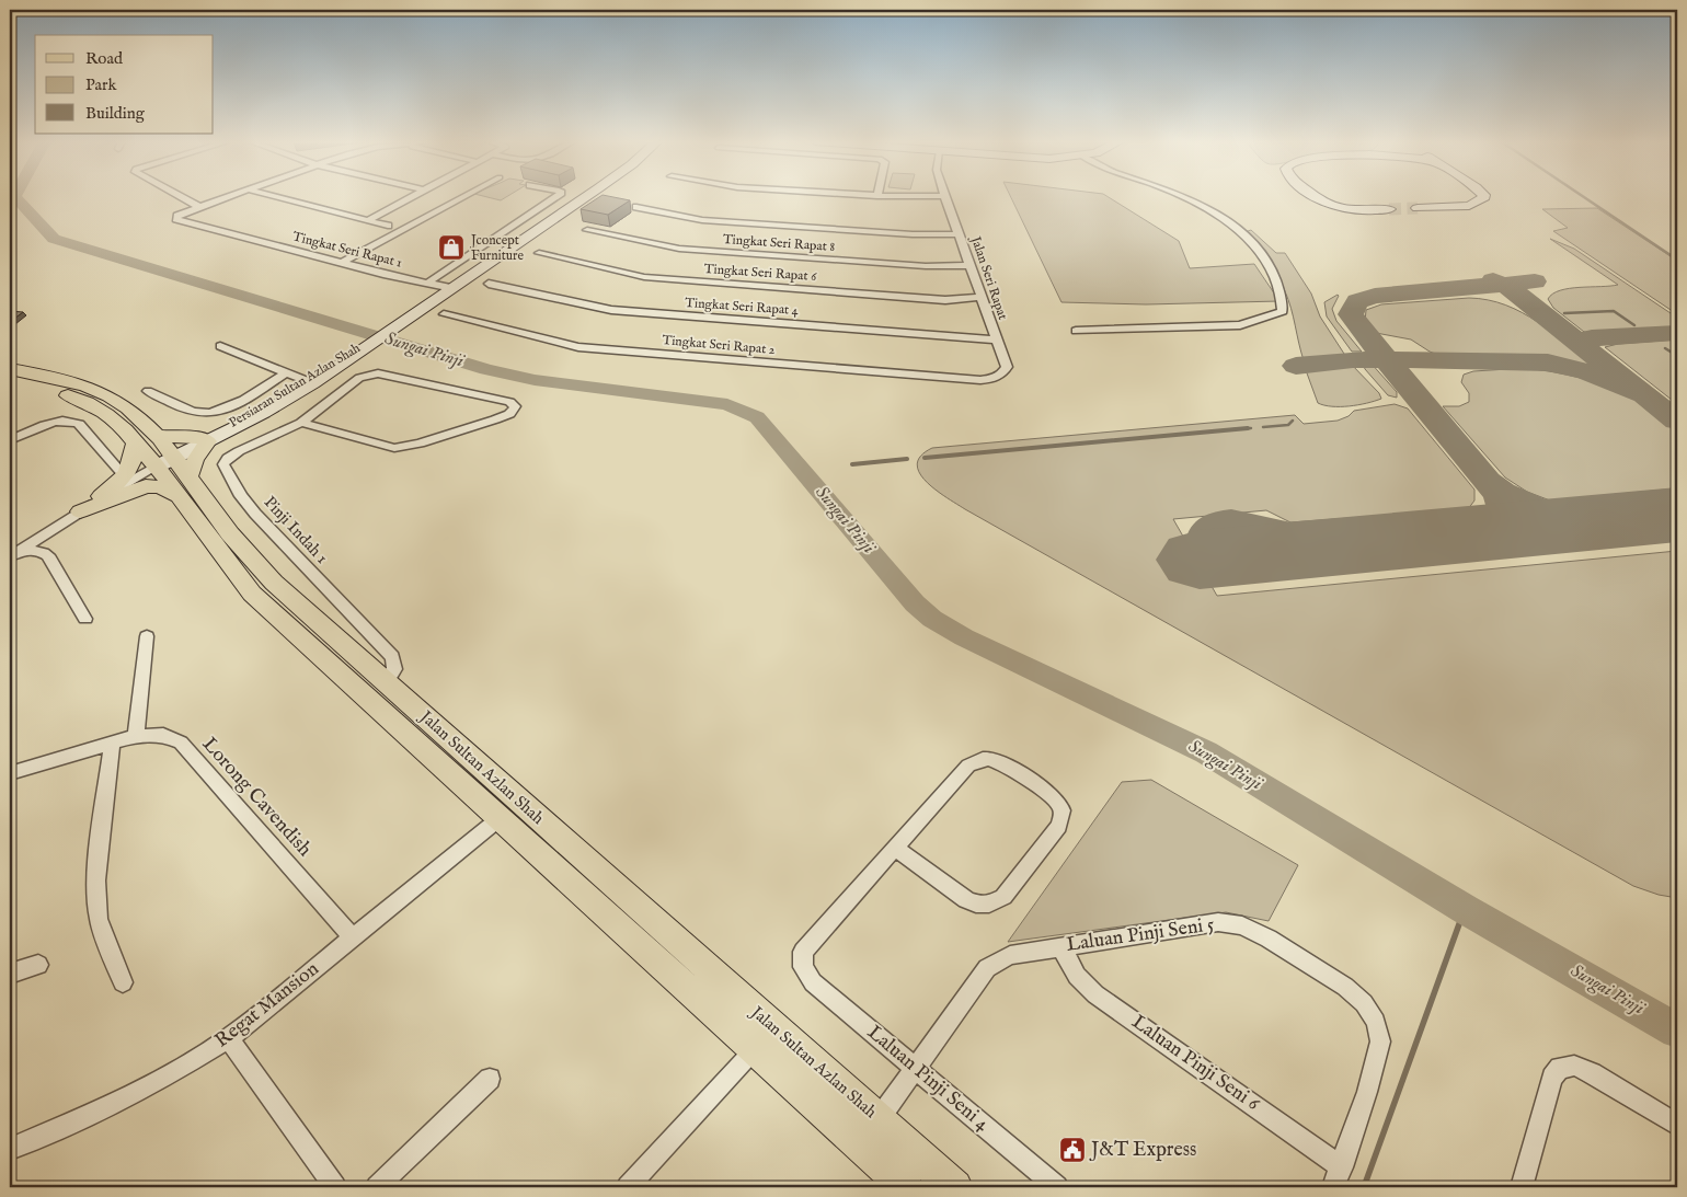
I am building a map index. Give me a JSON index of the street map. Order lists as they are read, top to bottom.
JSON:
{
  "streets": {
    "main road": ["Jalan Sultan Azlan Shah"],
    "street": [
      "Tingkat Seri Rapat 8",
      "Tingkat Seri Rapat 1",
      "Tingkat Seri Rapat 6",
      "Jalan Seri Rapat",
      "Tingkat Seri Rapat 4",
      "Tingkat Seri Rapat 2",
      "Persiaran Sultan Azlan Shah",
      "Pinji Indah 1",
      "Lorong Cavendish",
      "Laluan Pinji Seni 5",
      "Regat Mansion",
      "Laluan Pinji Seni 6",
      "Laluan Pinji Seni 4"
    ]
  },
  "crossings": [
    ["Tingkat Seri Rapat 8", "Jalan Seri Rapat"],
    ["Tingkat Seri Rapat 1", "Persiaran Sultan Azlan Shah"],
    ["Tingkat Seri Rapat 6", "Jalan Seri Rapat"],
    ["Jalan Seri Rapat", "Tingkat Seri Rapat 4"],
    ["Jalan Seri Rapat", "Tingkat Seri Rapat 2"],
    ["Persiaran Sultan Azlan Shah", "Jalan Sultan Azlan Shah"],
    ["Pinji Indah 1", "Jalan Sultan Azlan Shah"],
    ["Jalan Sultan Azlan Shah", "Laluan Pinji Seni 5"],
    ["Jalan Sultan Azlan Shah", "Regat Mansion"],
    ["Lorong Cavendish", "Regat Mansion"],
    ["Laluan Pinji Seni 5", "Laluan Pinji Seni 6"],
    ["Laluan Pinji Seni 5", "Laluan Pinji Seni 4"]
  ],
  "water": ["Sungai Pinji"],
  "places": {
    "shop": ["Jconcept Furniture"],
    "public building": ["J&T Express"]
  },
  "legend": ["Road", "Park", "Building"]
}
